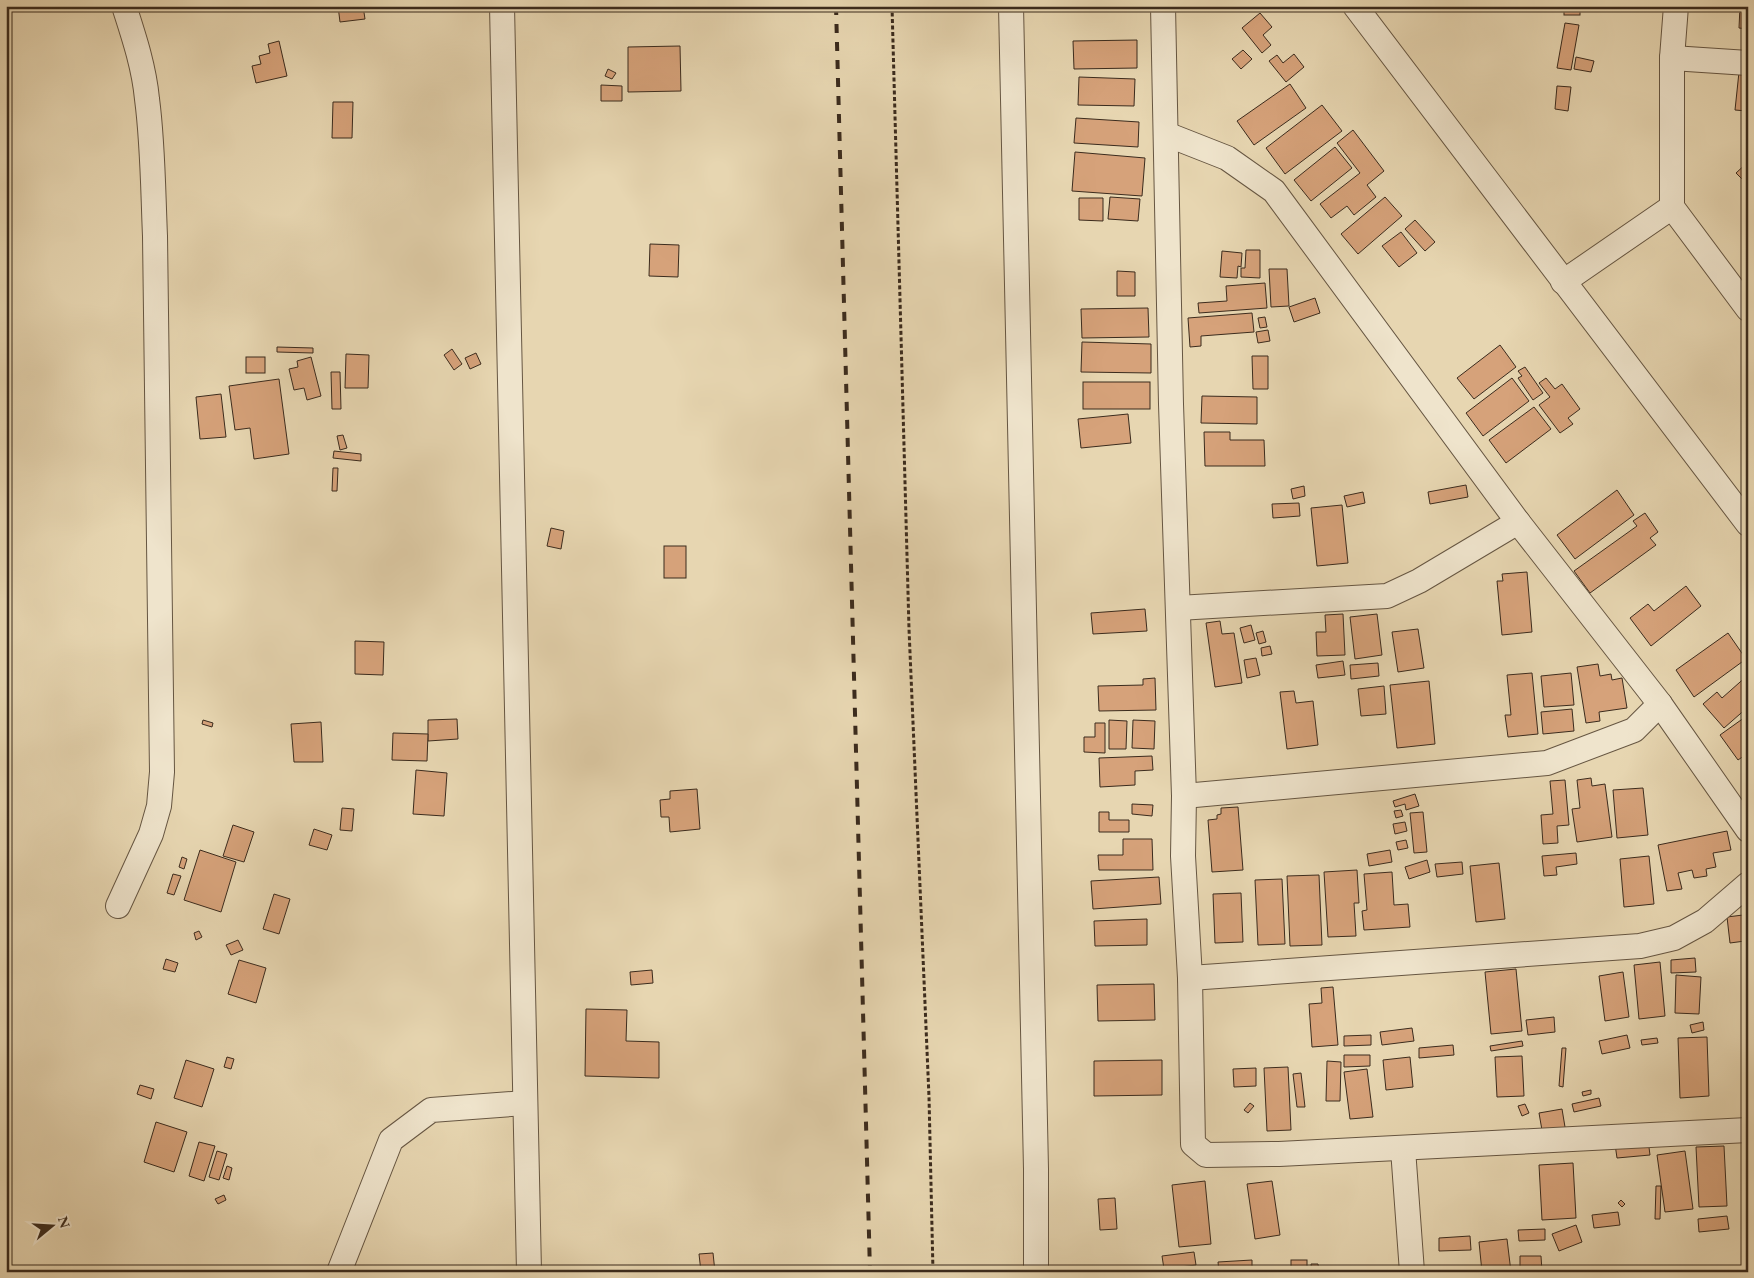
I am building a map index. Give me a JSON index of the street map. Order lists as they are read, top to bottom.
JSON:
{
  "north": "right"
}
